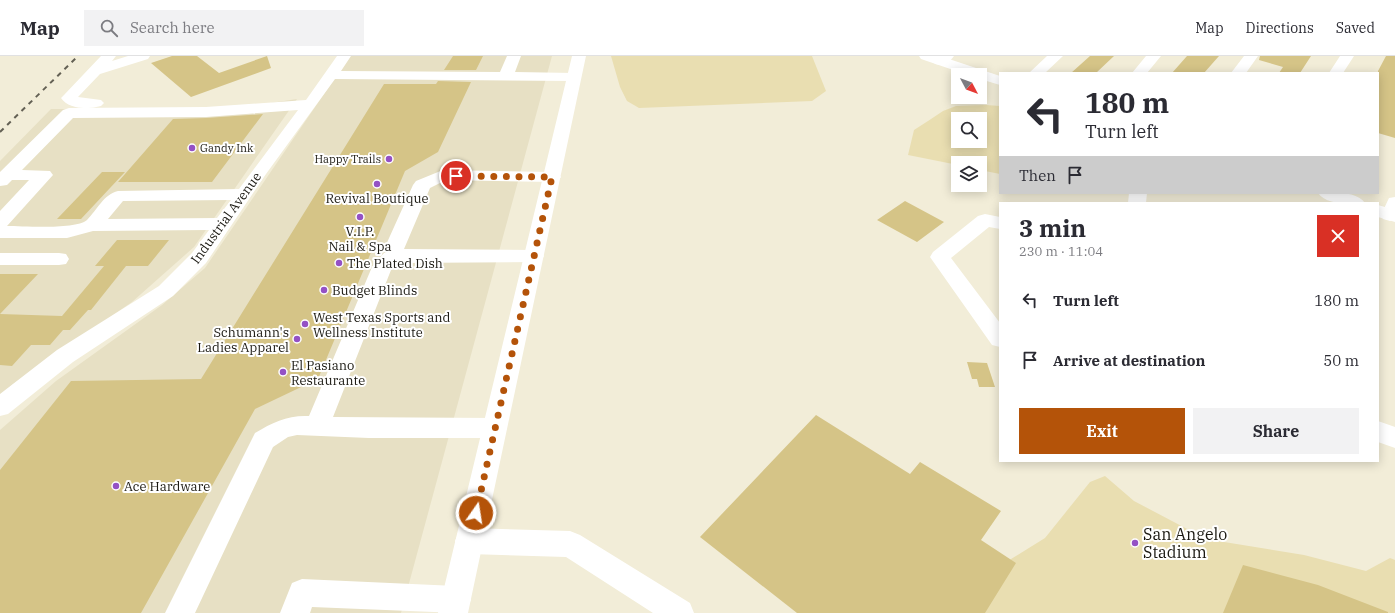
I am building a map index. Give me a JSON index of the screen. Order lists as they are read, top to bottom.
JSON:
{
  "streets": {
    "main road": ["Industrial Avenue"]
  },
  "places": [
    "Gandy Ink",
    "Happy Trails",
    "Revival Boutique",
    "V.I.P. Nail & Spa",
    "The Plated Dish",
    "Budget Blinds",
    "West Texas Sports and Wellness Institute",
    "Schumann's Ladies Apparel",
    "El Pasiano Restaurante",
    "Ace Hardware",
    "San Angelo Stadium"
  ],
  "north": "bottom right",
  "page": {
    "header": "Map",
    "search": "Search here",
    "nav": ["Map", "Directions", "Saved"],
    "turn": ["180 m", "Turn left"],
    "then": "Then",
    "heading": ["3 min", "230 m · 11:04"],
    "list": [
      {
        "name": "Turn left",
        "value": "180 m"
      },
      {
        "name": "Arrive at destination",
        "value": "50 m"
      }
    ],
    "buttons": ["Exit", "Share"]
  }
}
